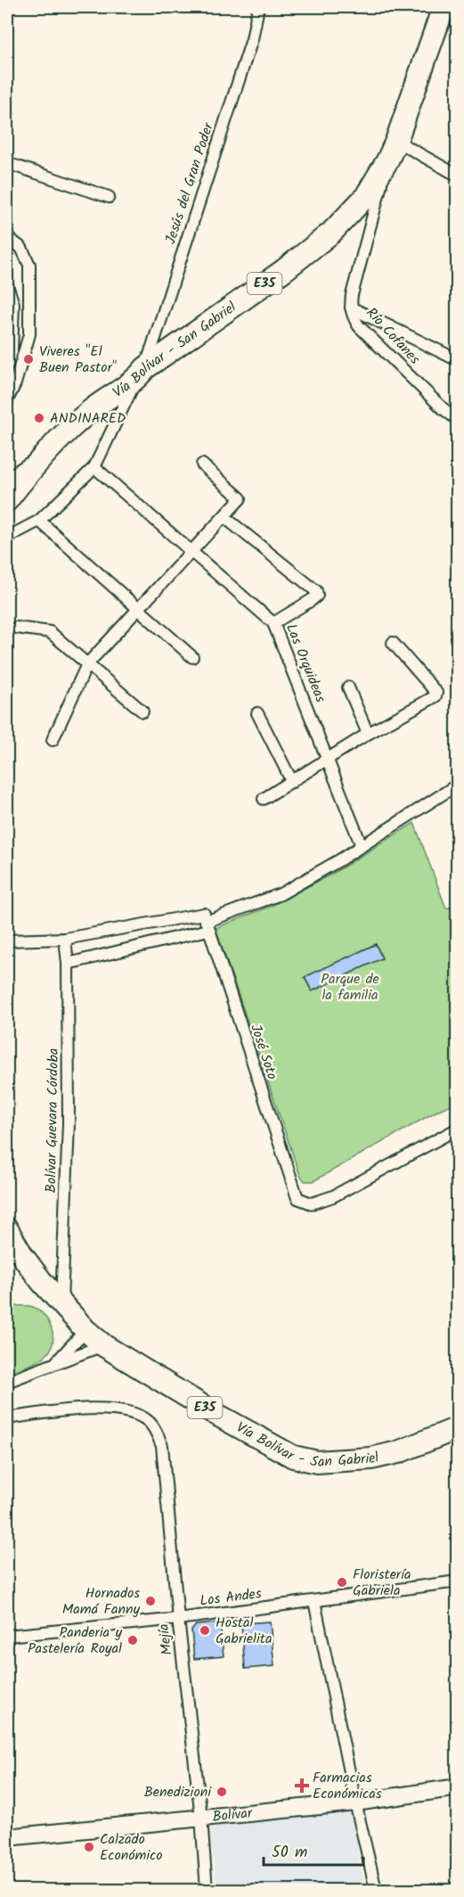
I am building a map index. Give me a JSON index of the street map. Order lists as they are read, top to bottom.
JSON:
{
  "streets": {
    "highway": ["E35", "Vía Bolívar - San Gabriel"],
    "street": [
      "Jesús del Gran Poder",
      "Río Cofanes",
      "Las Orquideas",
      "José Soto",
      "Bolívar Guevara Córdoba",
      "Los Andes",
      "Mejía",
      "Bolívar"
    ]
  },
  "crossings": [
    ["Jesús del Gran Poder", "Vía Bolívar - San Gabriel"],
    ["Jesús del Gran Poder", "Las Orquideas"],
    ["Río Cofanes", "Vía Bolívar - San Gabriel"],
    ["Vía Bolívar - San Gabriel", "Bolívar Guevara Córdoba"],
    ["Los Andes", "Mejía"],
    ["Mejía", "Bolívar"]
  ],
  "parks": ["Parque de la familia"],
  "places": {
    "other": [
      "Viveres \"El Buen Pastor\"",
      "ANDINARED",
      "Floristería Gabriela",
      "Hornados Mamá Fanny",
      "Hostal Gabrielita",
      "Panderia y Pastelería Royal",
      "Benedizioni",
      "Calzado Económico"
    ],
    "health": ["Farmacias Económicas"]
  },
  "scale_bar": "50 m"
}
